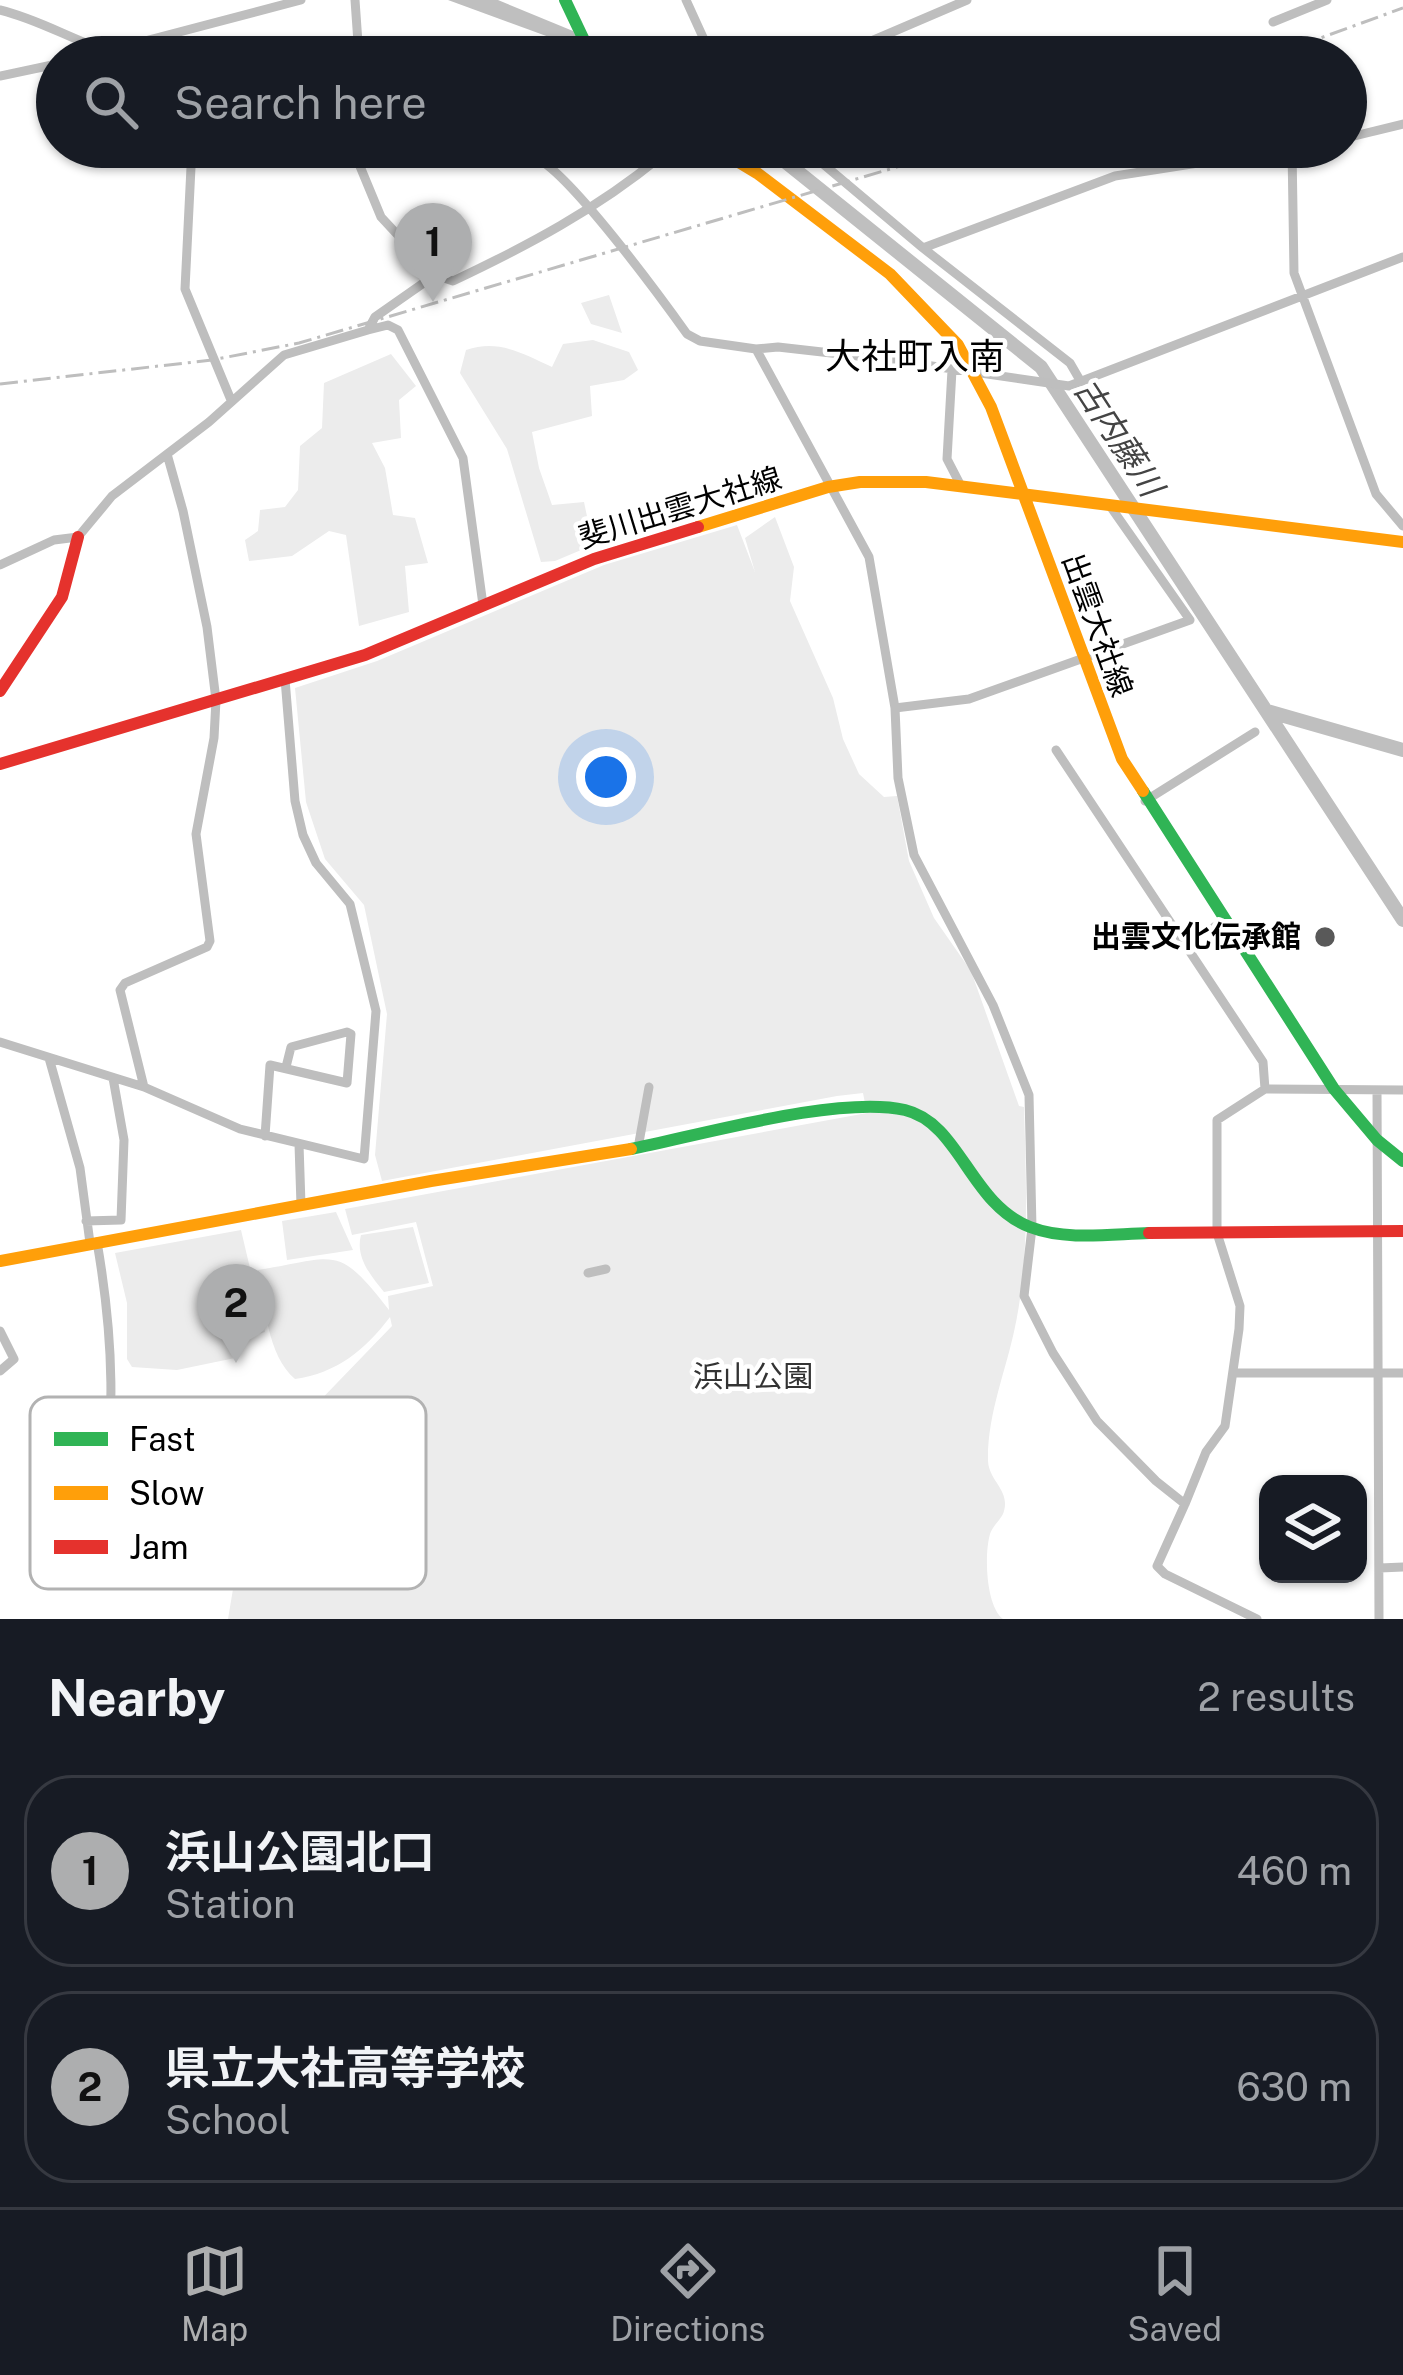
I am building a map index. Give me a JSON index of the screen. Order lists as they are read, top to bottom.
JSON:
{
  "streets": {
    "main road": ["斐川出雲大社線", "出雲大社線"]
  },
  "crossings": [
    ["斐川出雲大社線", "出雲大社線"]
  ],
  "districts": ["大社町入南"],
  "water": ["古内藤川"],
  "parks": ["浜山公園"],
  "places": ["出雲文化伝承館"],
  "legend": ["Fast", "Slow", "Jam"],
  "page": {
    "search": "Search here",
    "pins": ["1", "2"],
    "heading": ["Nearby", "2 results"],
    "list": [
      {
        "mark": "1",
        "name": "浜山公園北口",
        "note": "Station",
        "value": "460 m"
      },
      {
        "mark": "2",
        "name": "県立大社高等学校",
        "note": "School",
        "value": "630 m"
      }
    ],
    "nav": ["Map", "Directions", "Saved"]
  }
}
